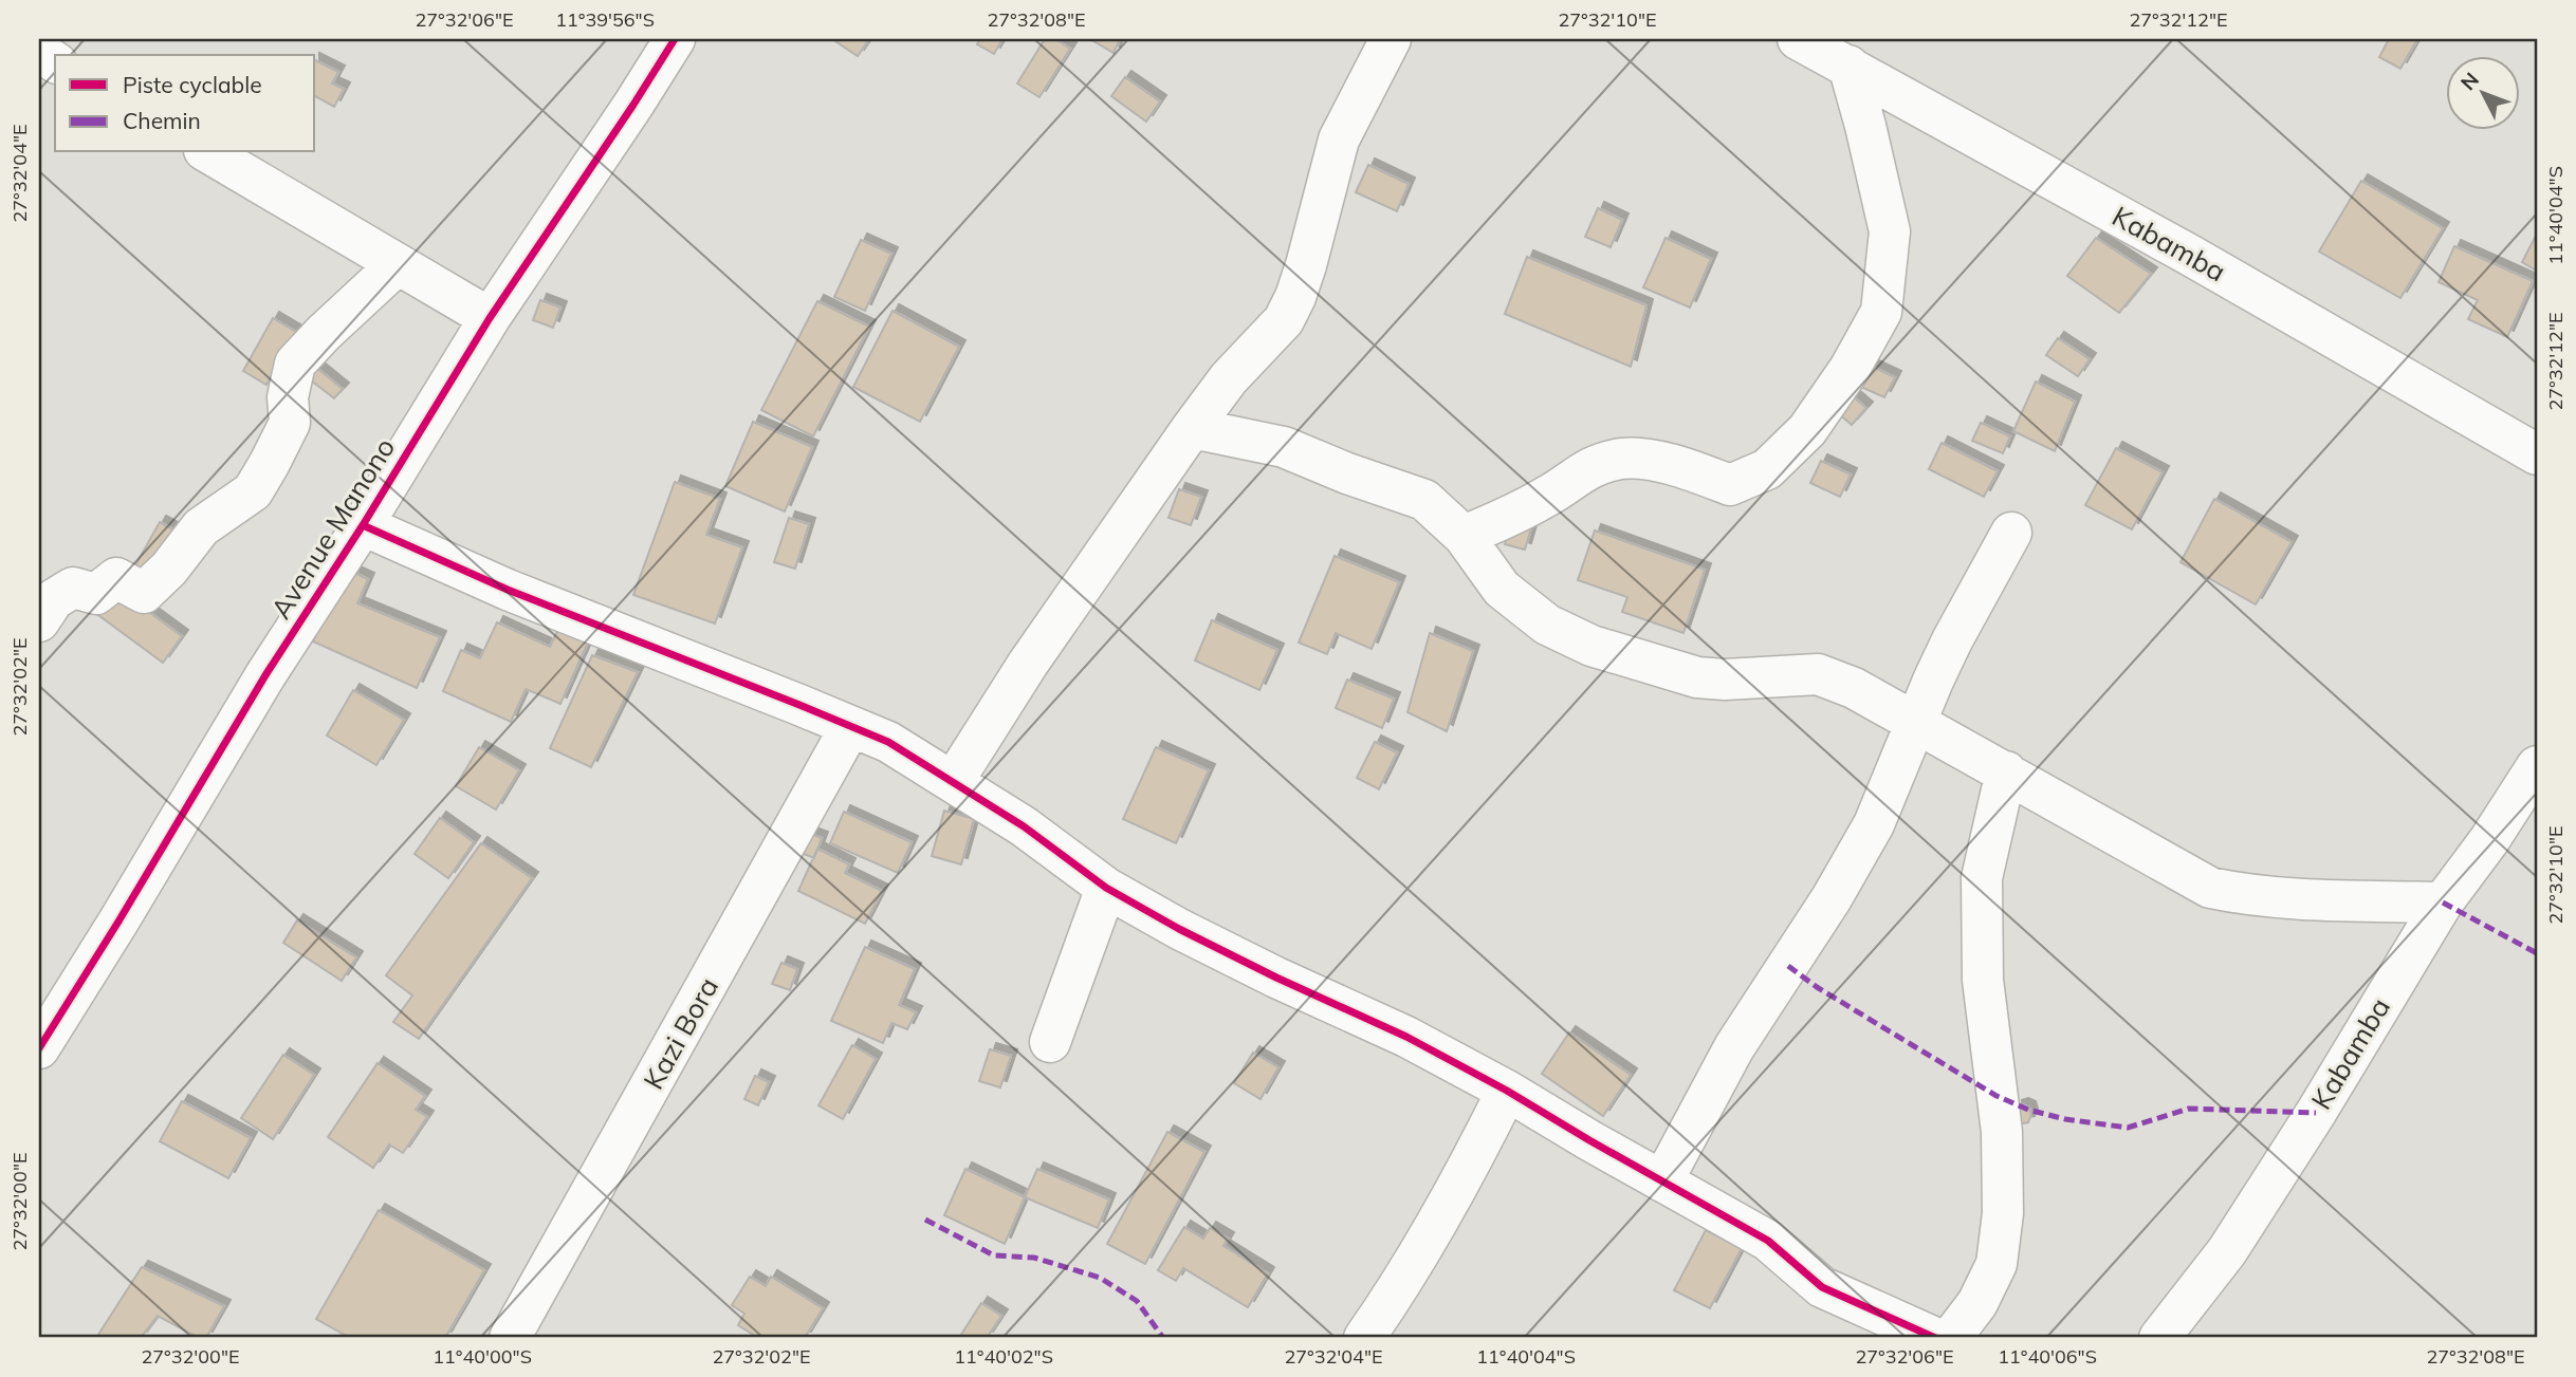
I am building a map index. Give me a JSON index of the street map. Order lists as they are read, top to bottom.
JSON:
{
  "streets": {
    "street": ["Kabamba", "Avenue Manono", "Kazi Bora"]
  },
  "legend": ["Piste cyclable", "Chemin"],
  "north": "top left",
  "coordinates": [
    "27°32'06\"E",
    "11°39'56\"S",
    "27°32'08\"E",
    "27°32'10\"E",
    "27°32'12\"E",
    "27°32'04\"E",
    "11°40'04\"S",
    "27°32'02\"E",
    "27°32'00\"E",
    "11°40'00\"S",
    "11°40'02\"S",
    "11°40'06\"S"
  ]
}
